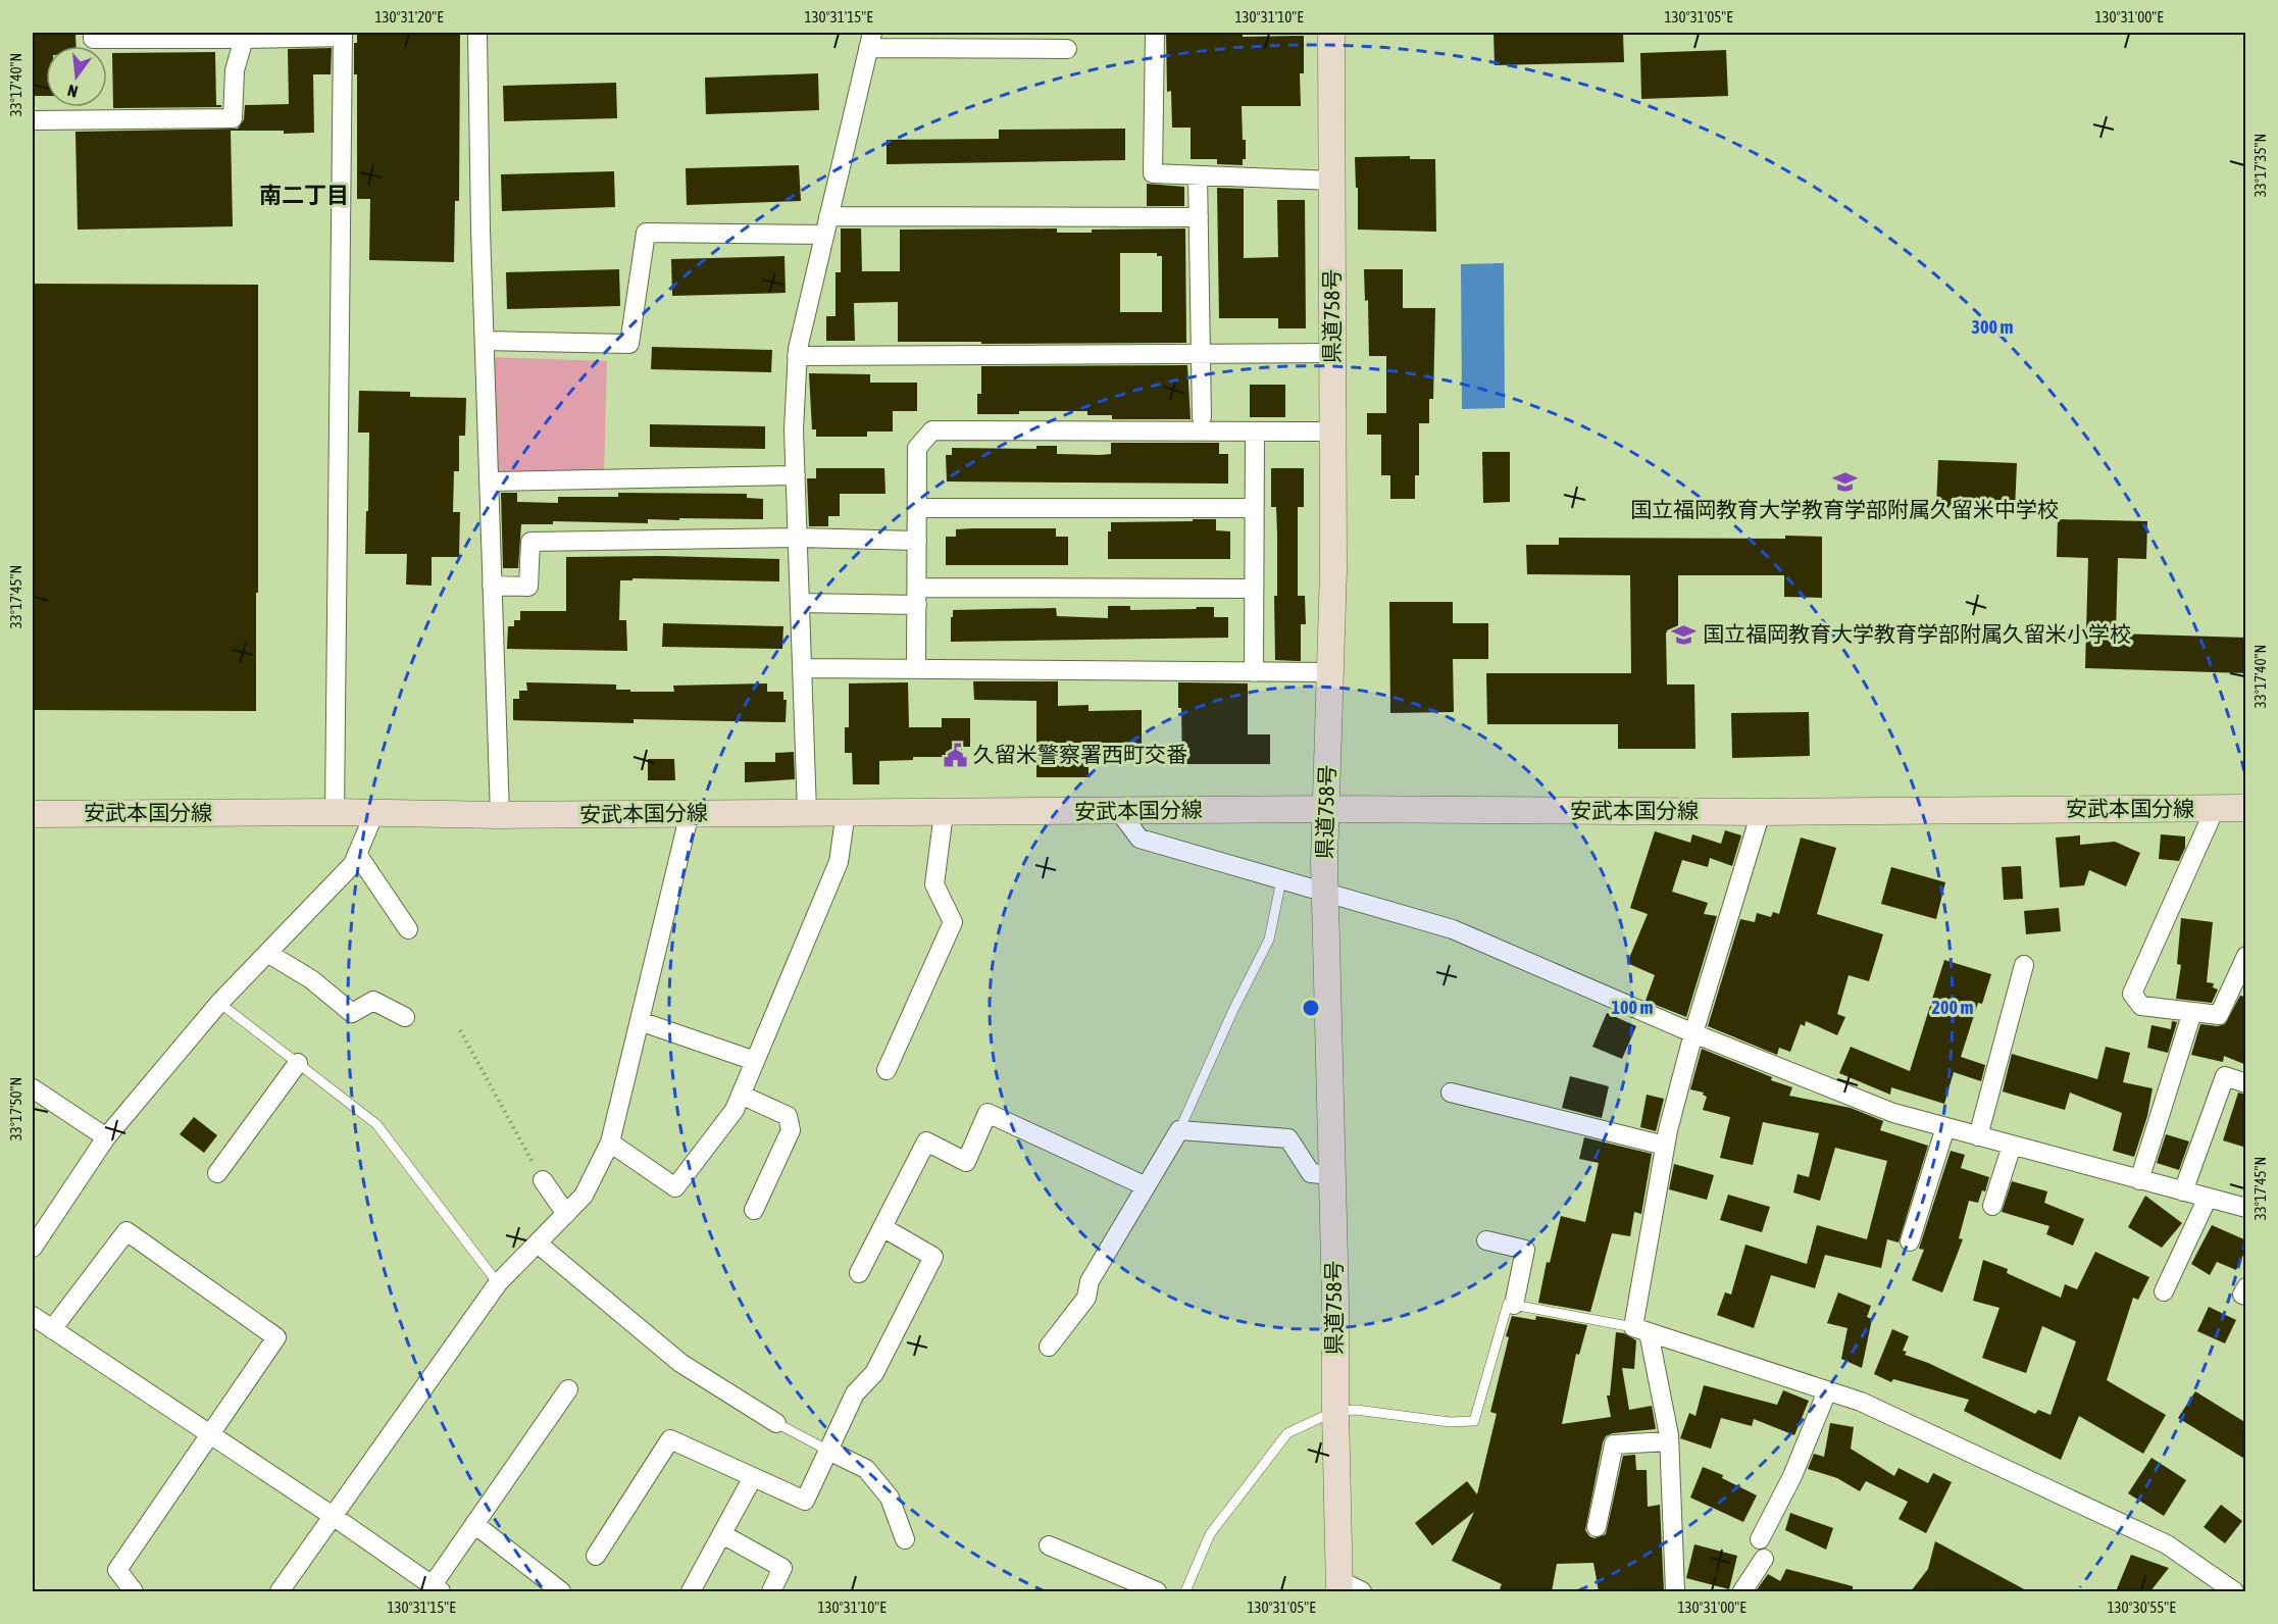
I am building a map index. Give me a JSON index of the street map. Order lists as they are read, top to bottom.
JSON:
{
  "streets": {
    "main road": ["県道758号", "安武本国分線"]
  },
  "crossings": [
    ["県道758号", "安武本国分線"]
  ],
  "districts": ["南二丁目"],
  "places": {
    "school or university": ["国立福岡教育大学教育学部附属久留米中学校", "国立福岡教育大学教育学部附属久留米小学校"],
    "public building": ["久留米警察署西町交番"]
  },
  "north": "bottom",
  "coordinates": [
    "130°31'20\"E",
    "130°31'15\"E",
    "130°31'10\"E",
    "130°31'05\"E",
    "130°31'00\"E",
    "33°17'40\"N",
    "33°17'35\"N",
    "33°17'45\"N",
    "33°17'50\"N",
    "130°30'55\"E"
  ],
  "rings": ["300 m", "100 m", "200 m"]
}
